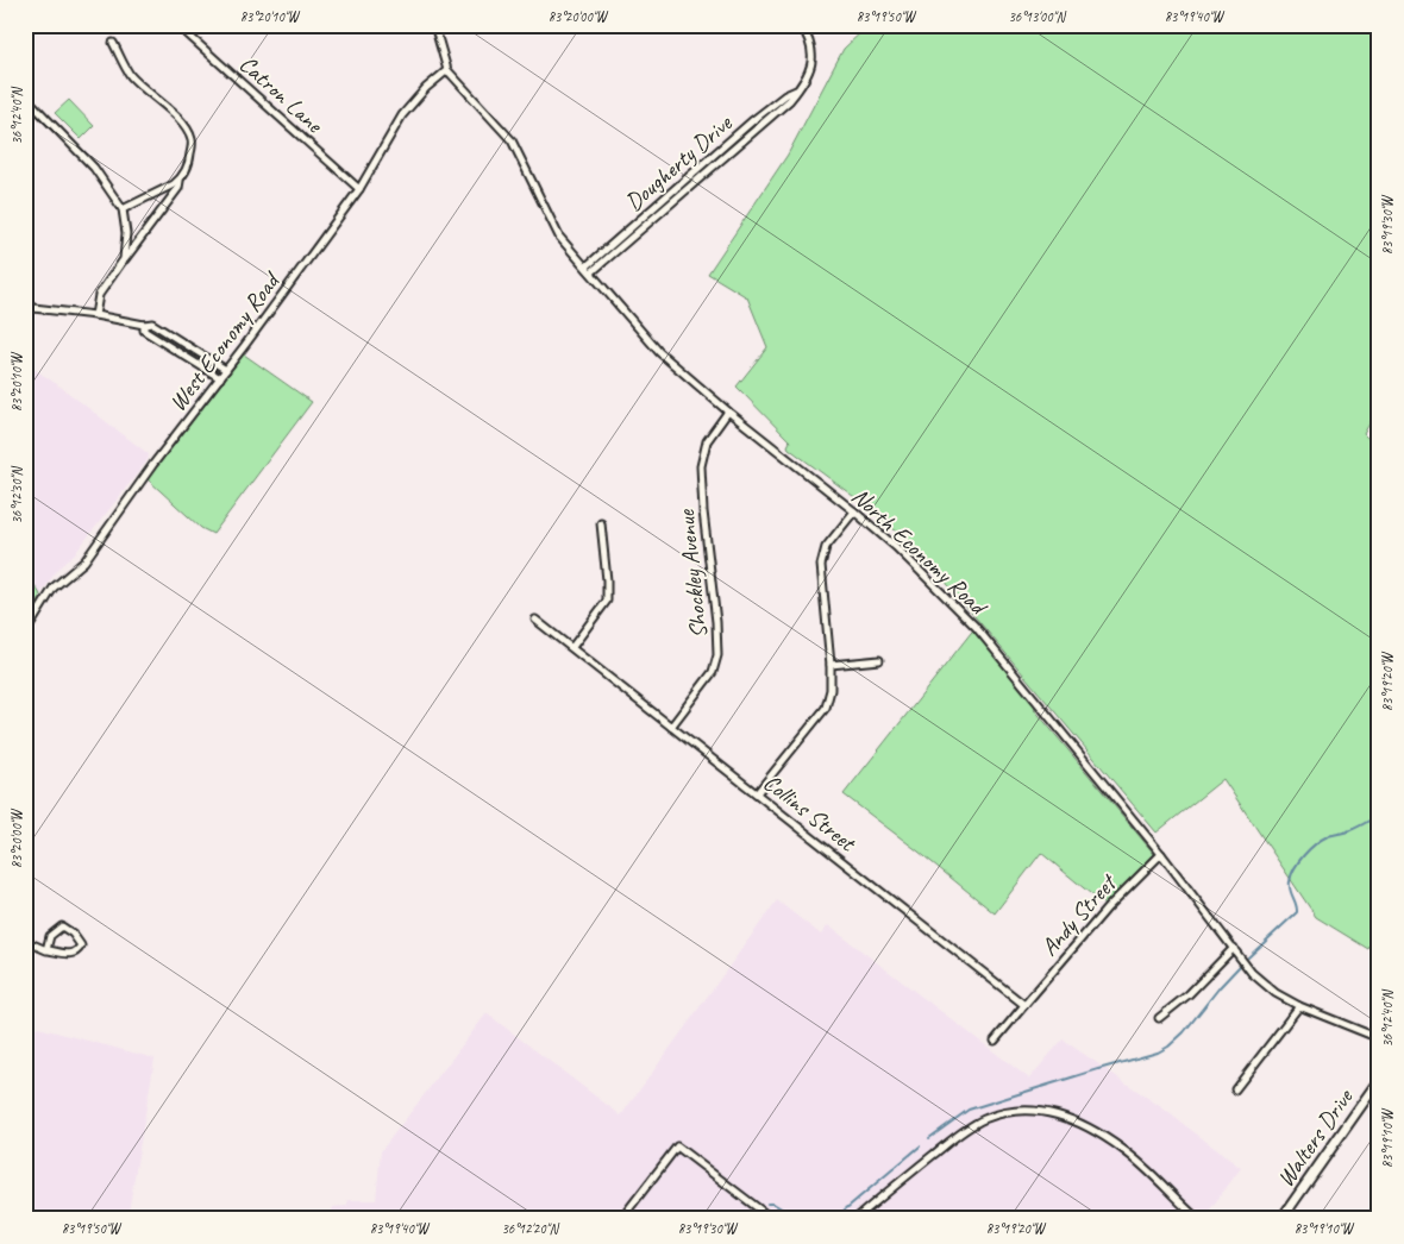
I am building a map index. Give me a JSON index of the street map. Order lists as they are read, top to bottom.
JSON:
{
  "streets": {
    "street": [
      "Catron Lane",
      "Dougherty Drive",
      "West Economy Road",
      "North Economy Road",
      "Shockley Avenue",
      "Collins Street",
      "Andy Street",
      "Walters Drive"
    ]
  },
  "crossings": [
    ["Catron Lane", "West Economy Road"],
    ["Dougherty Drive", "North Economy Road"],
    ["West Economy Road", "North Economy Road"],
    ["North Economy Road", "Shockley Avenue"],
    ["North Economy Road", "Andy Street"],
    ["Shockley Avenue", "Collins Street"],
    ["Collins Street", "Andy Street"]
  ],
  "coordinates": [
    "83°20'10\"W",
    "83°20'00\"W",
    "83°19'50\"W",
    "36°13'00\"N",
    "83°19'40\"W",
    "36°12'40\"N",
    "83°19'30\"W",
    "36°12'30\"N",
    "83°19'20\"W",
    "83°19'10\"W",
    "36°12'20\"N"
  ]
}
